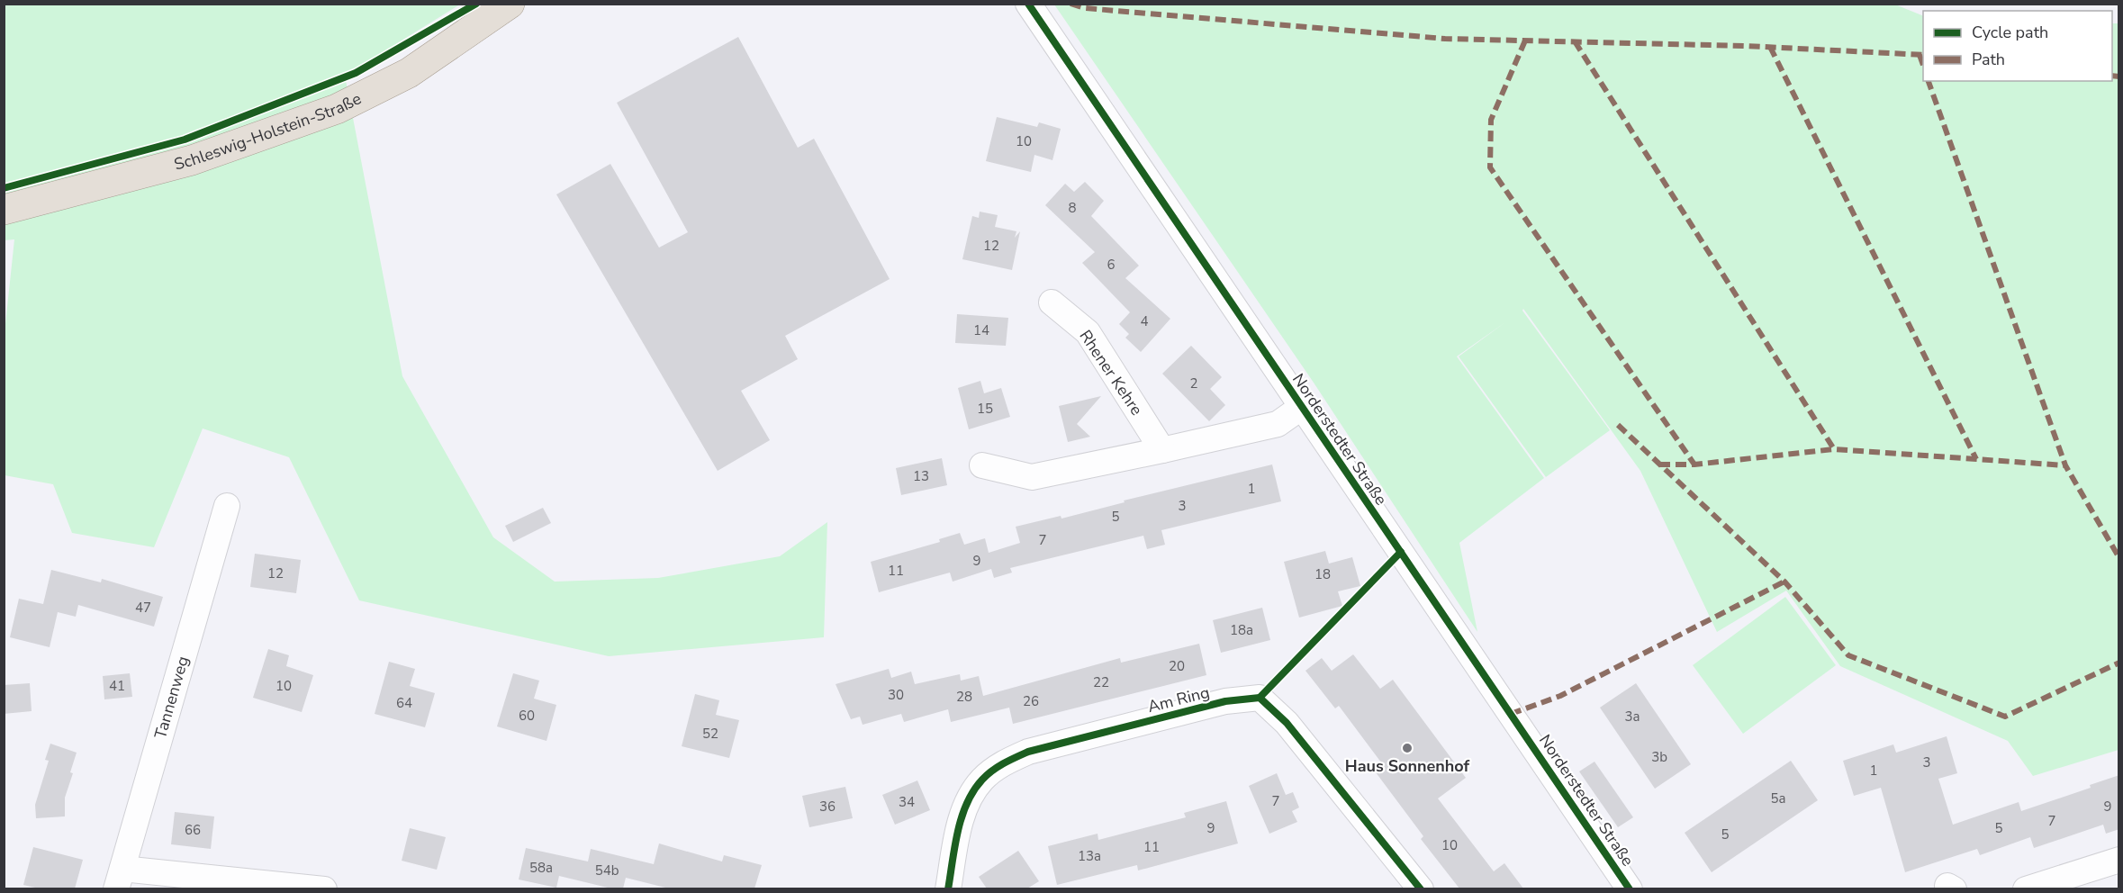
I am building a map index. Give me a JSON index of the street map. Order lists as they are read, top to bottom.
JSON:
{
  "streets": {
    "main road": ["Schleswig-Holstein-Straße"],
    "street": [
      "Rhener Kehre",
      "Norderstedter Straße",
      "Tannenweg",
      "Am Ring"
    ]
  },
  "places": ["Haus Sonnenhof"],
  "house_numbers": [
    "10",
    "8",
    "12",
    "6",
    "4",
    "14",
    "2",
    "15",
    "13",
    "1",
    "3",
    "5",
    "7",
    "9",
    "11",
    "12",
    "18",
    "47",
    "18a",
    "20",
    "22",
    "41",
    "10",
    "30",
    "28",
    "26",
    "64",
    "60",
    "3a",
    "52",
    "3b",
    "3",
    "1",
    "5a",
    "7",
    "34",
    "36",
    "9",
    "7",
    "9",
    "5",
    "66",
    "5",
    "10",
    "11",
    "13a",
    "58a",
    "54b"
  ],
  "legend": ["Cycle path", "Path"]
}
